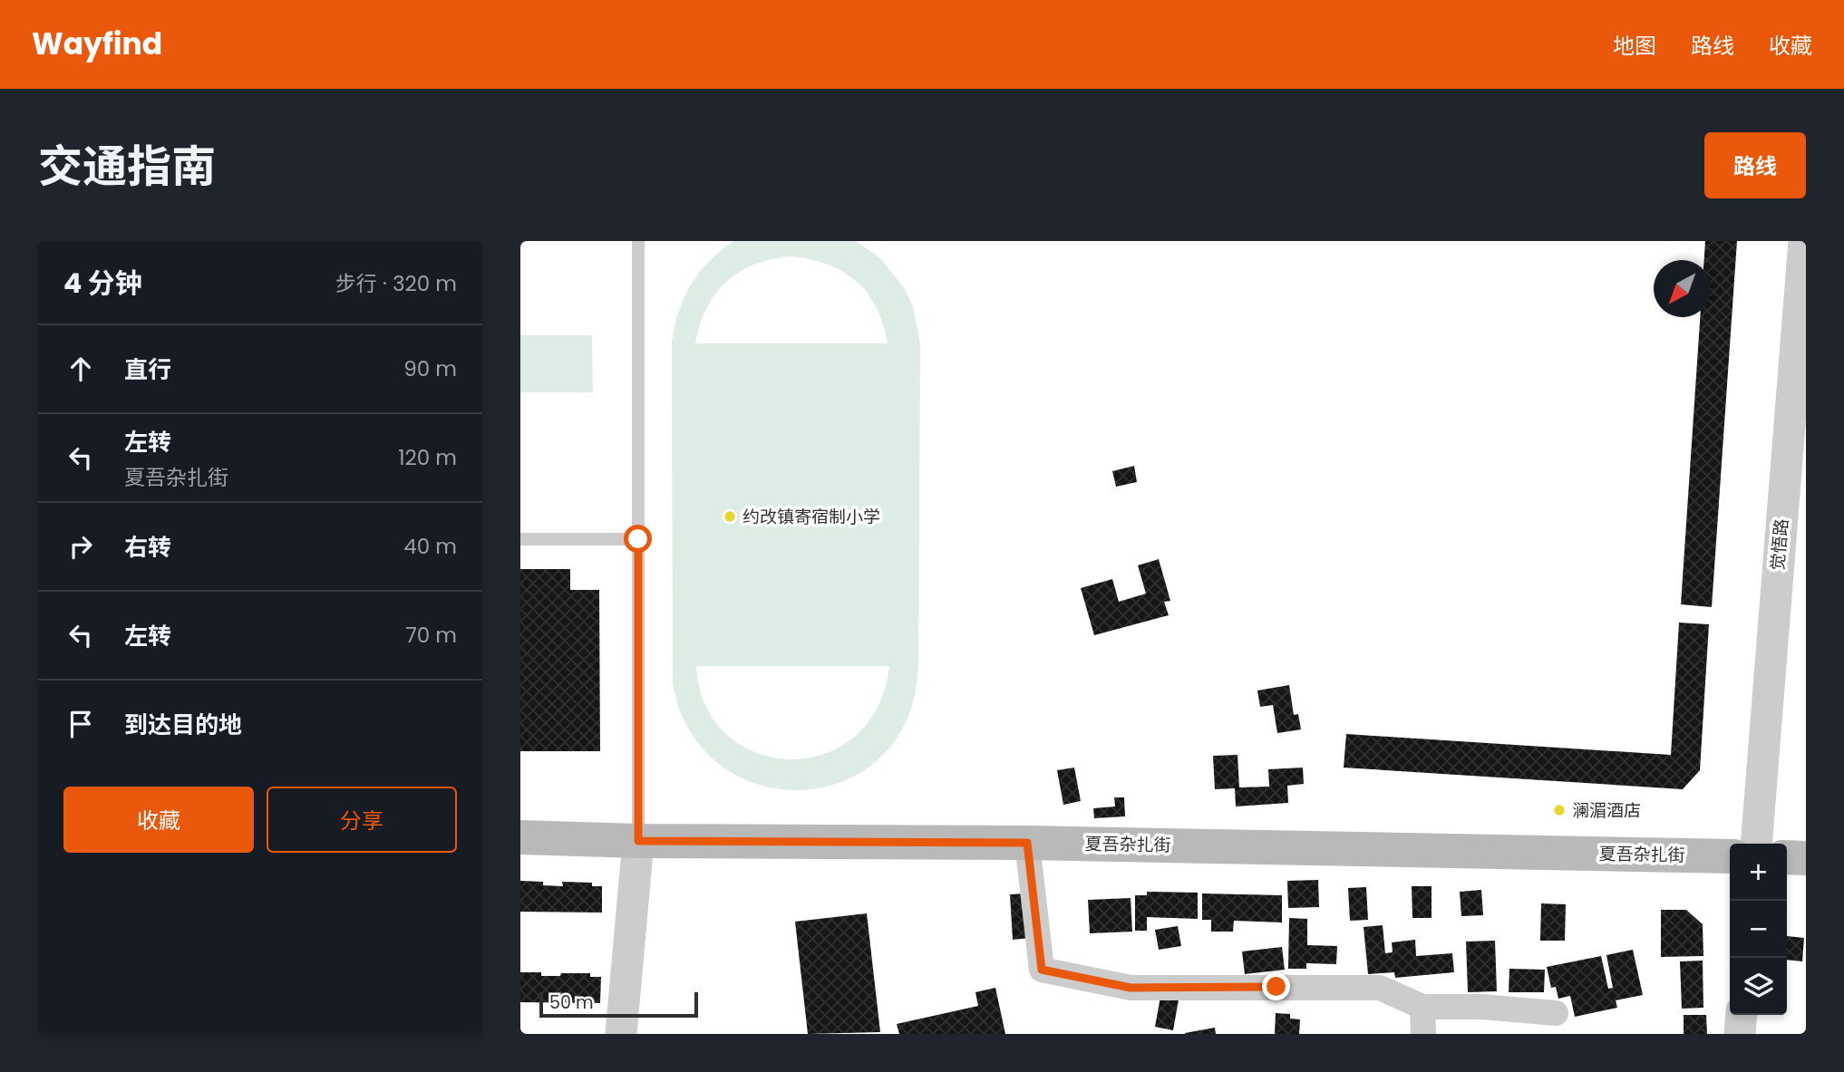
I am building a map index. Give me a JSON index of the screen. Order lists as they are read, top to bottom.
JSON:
{
  "streets": {
    "main road": ["夏吾杂扎街"],
    "street": ["觉悟路"]
  },
  "places": ["约改镇寄宿制小学", "澜湄酒店"],
  "scale_bar": "50 m",
  "north": "bottom left",
  "page": {
    "header": "Wayfind",
    "nav": ["地图", "路线", "收藏"],
    "title": "交通指南",
    "buttons": [
      "路线",
      ["收藏", "分享"]
    ],
    "heading": ["4 分钟", "步行 · 320 m"],
    "list": [
      ["直行", "90 m"],
      ["左转", "夏吾杂扎街", "120 m"],
      ["右转", "40 m"],
      ["左转", "70 m"],
      "到达目的地"
    ],
    "map_buttons": ["+", "−"],
    "scale": "50 m"
  }
}
